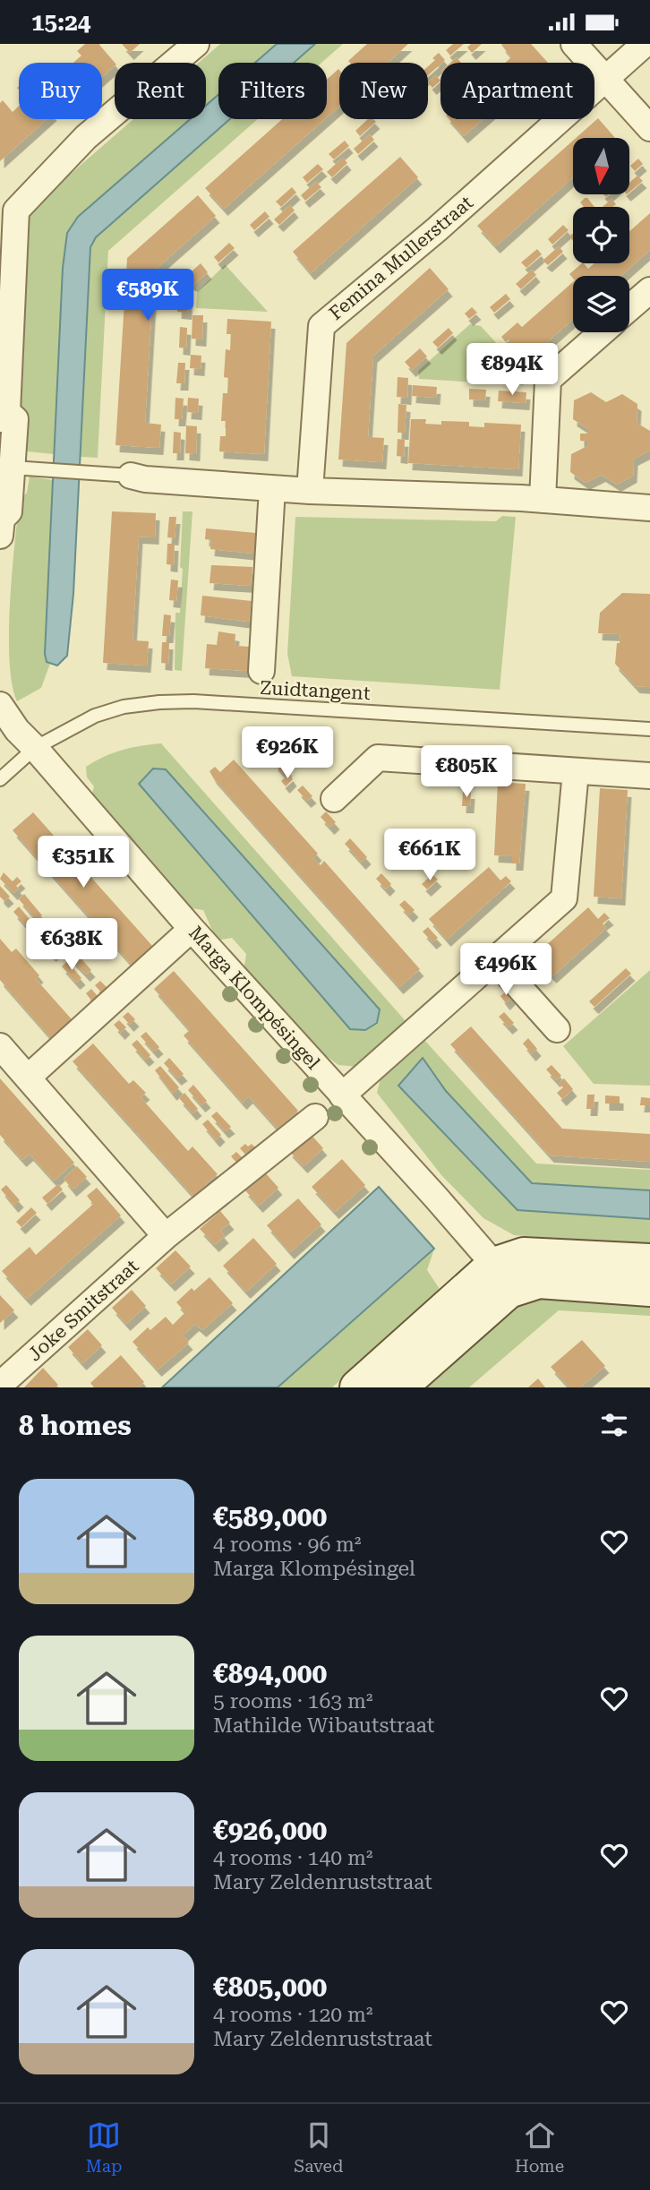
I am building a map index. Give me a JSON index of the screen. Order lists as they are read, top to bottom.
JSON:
{
  "streets": {
    "street": ["Femina Mullerstraat", "Marga Klompésingel", "Joke Smitstraat"],
    "lane": ["Zuidtangent"]
  },
  "crossings": [
    ["Zuidtangent", "Marga Klompésingel"]
  ],
  "north": "bottom",
  "page": {
    "status": "15:24",
    "chip": [
      "Buy",
      "Rent",
      "Filters",
      "New",
      "Apartment"
    ],
    "price": [
      "€589K",
      "€894K",
      "€926K",
      "€805K",
      "€661K",
      "€351K",
      "€638K",
      "€496K"
    ],
    "heading": "8 homes",
    "list": [
      {
        "name": "€589,000",
        "note": "4 rooms · 96 m² · Marga Klompésingel"
      },
      {
        "name": "€894,000",
        "note": "5 rooms · 163 m² · Mathilde Wibautstraat"
      },
      {
        "name": "€926,000",
        "note": "4 rooms · 140 m² · Mary Zeldenruststraat"
      },
      {
        "name": "€805,000",
        "note": "4 rooms · 120 m² · Mary Zeldenruststraat"
      }
    ],
    "tabs": ["Map", "Saved", "Home"]
  }
}
